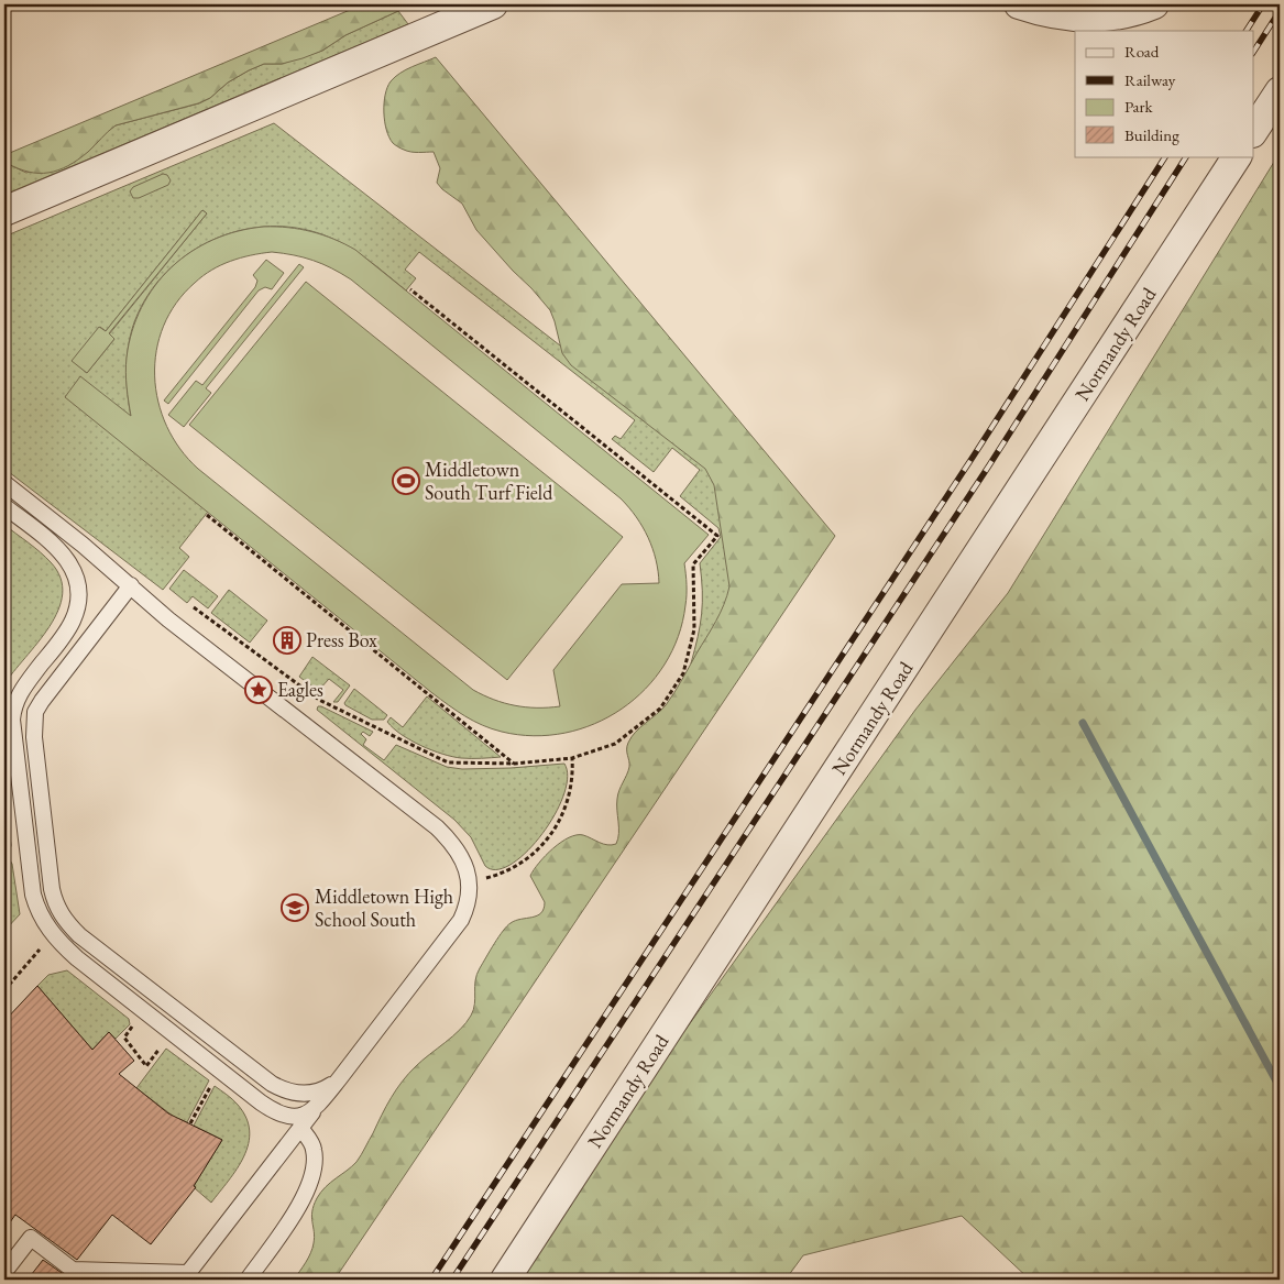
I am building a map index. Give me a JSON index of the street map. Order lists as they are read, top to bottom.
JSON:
{
  "streets": {
    "street": ["Normandy Road"]
  },
  "places": {
    "sports": ["Middletown South Turf Field"],
    "building": ["Press Box"],
    "place": ["Eagles"],
    "school or university": ["Middletown High School South"]
  },
  "legend": [
    "Road",
    "Railway",
    "Park",
    "Building"
  ]
}
